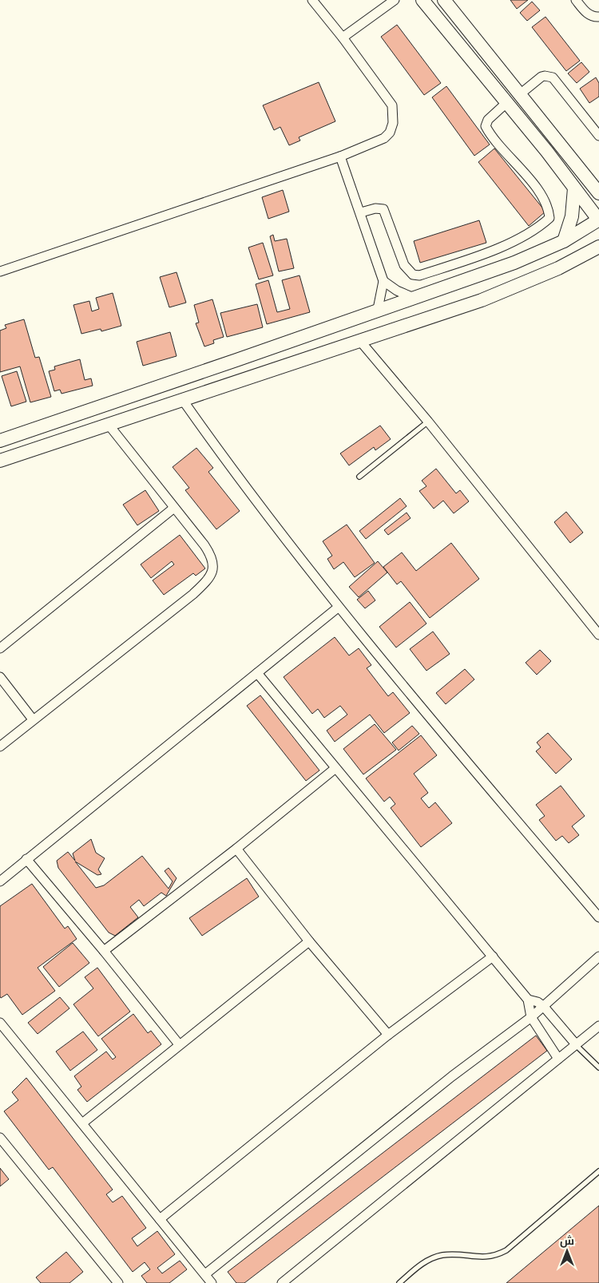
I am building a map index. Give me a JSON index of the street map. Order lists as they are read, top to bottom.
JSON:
{
  "north": "top"
}
